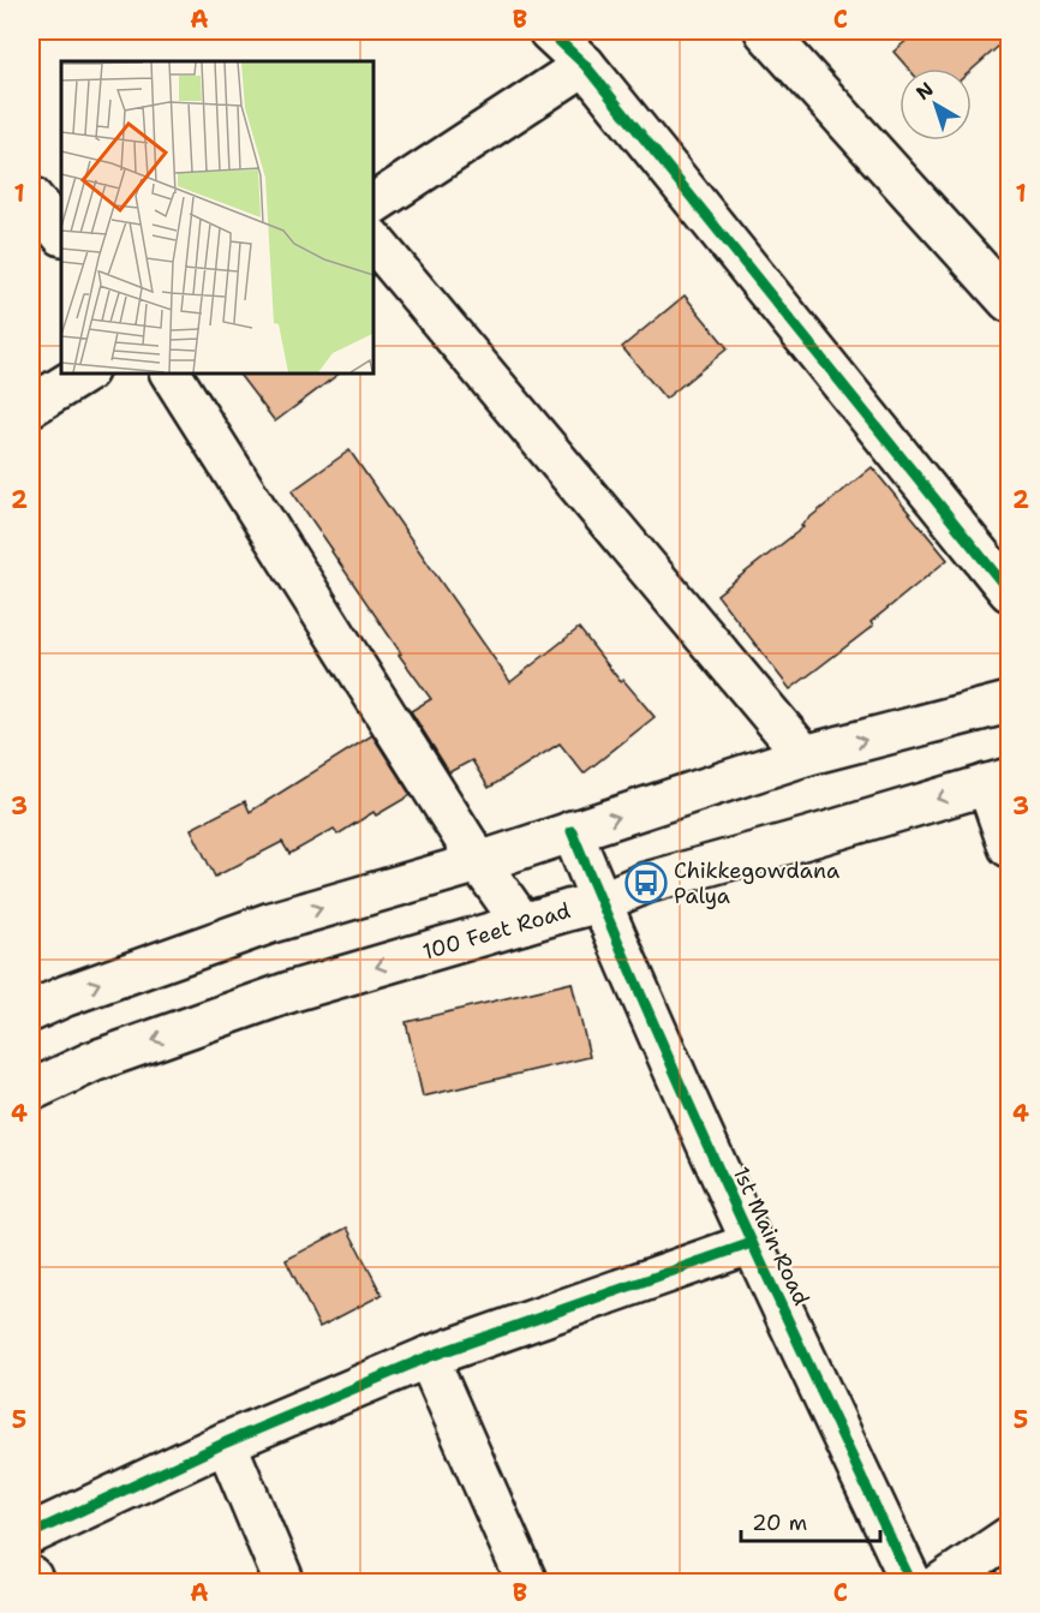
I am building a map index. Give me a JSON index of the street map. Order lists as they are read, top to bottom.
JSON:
{
  "streets": {
    "street": ["100 Feet Road", "1st Main Road"]
  },
  "crossings": [
    ["100 Feet Road", "1st Main Road"]
  ],
  "places": {
    "bus stop": ["Chikkegowdana Palya"]
  },
  "scale_bar": "20 m",
  "north": "top left",
  "grid": {
    "columns": ["A", "B", "C"],
    "rows": [
      "1",
      "2",
      "3",
      "4",
      "5"
    ]
  }
}
